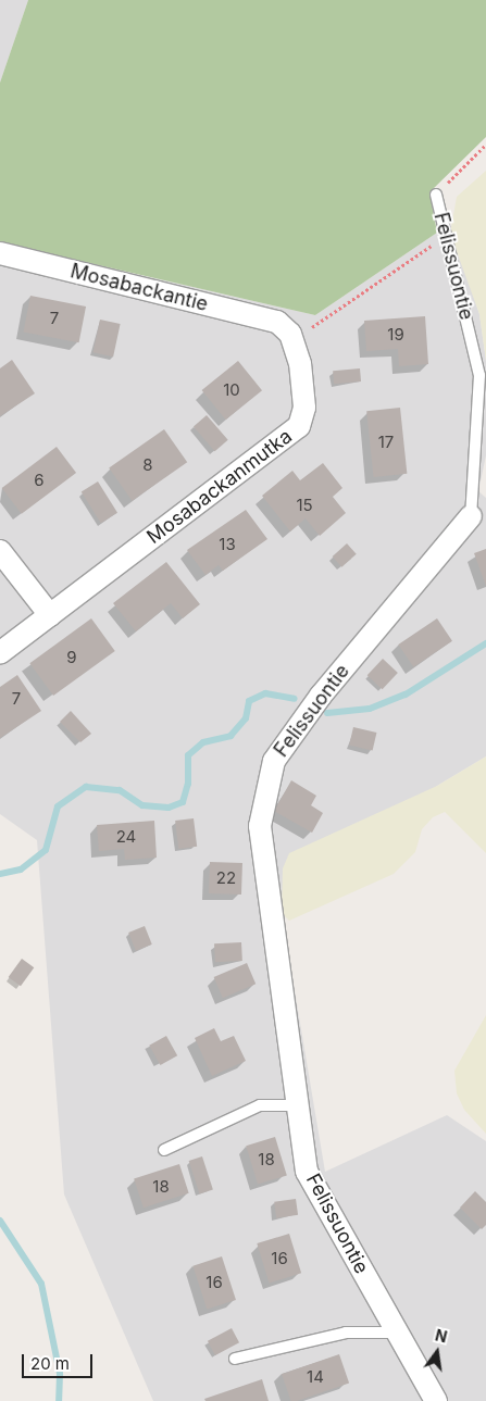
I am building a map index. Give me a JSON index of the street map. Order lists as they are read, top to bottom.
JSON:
{
  "streets": {
    "street": ["Felissuontie", "Mosabackantie", "Mosabackanmutka"]
  },
  "crossings": [
    ["Mosabackantie", "Mosabackanmutka"]
  ],
  "house_numbers": [
    "7",
    "19",
    "10",
    "17",
    "8",
    "6",
    "15",
    "13",
    "9",
    "7",
    "24",
    "22",
    "18",
    "18",
    "16",
    "16",
    "14"
  ],
  "scale_bar": "20 m",
  "north": "top"
}
